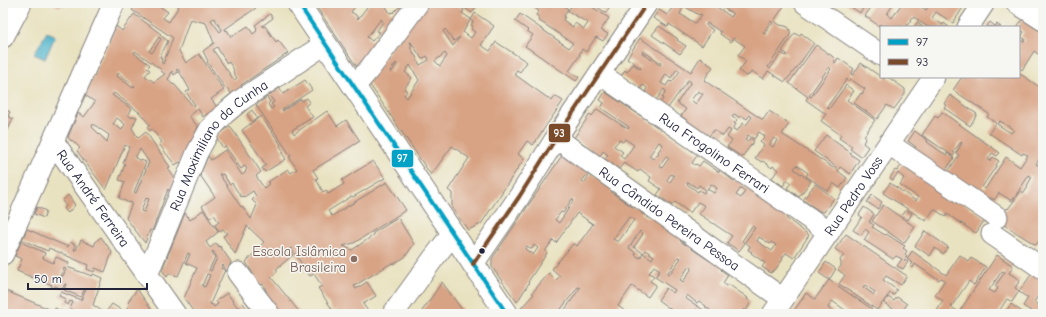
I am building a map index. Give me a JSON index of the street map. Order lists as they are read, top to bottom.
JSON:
{
  "streets": {
    "street": [
      "Rua Maximiliano da Cunha",
      "Rua Frogolino Ferrari",
      "Rua Pedro Voss",
      "Rua André Ferreira",
      "Rua Cândido Pereira Pessoa"
    ]
  },
  "crossings": [
    ["Rua Maximiliano da Cunha", "Rua André Ferreira"],
    ["Rua Frogolino Ferrari", "Rua Pedro Voss"],
    ["Rua Pedro Voss", "Rua Cândido Pereira Pessoa"]
  ],
  "places": ["Escola Islâmica Brasileira"],
  "lines": ["transit line 97", "transit line 93"],
  "legend": ["97", "93"],
  "scale_bar": "50 m"
}
